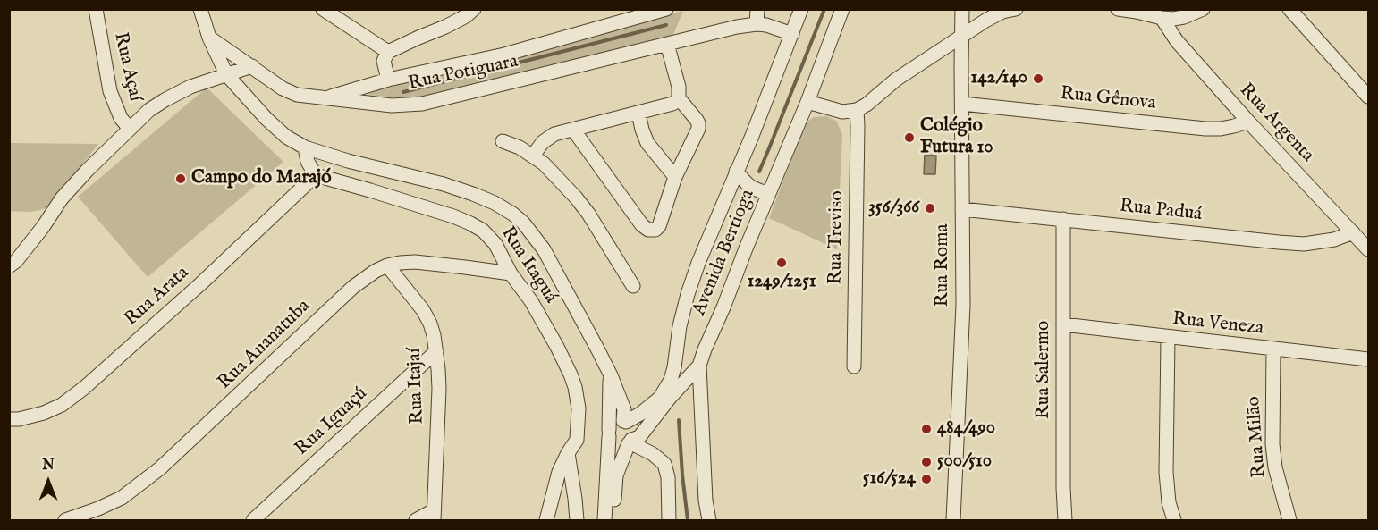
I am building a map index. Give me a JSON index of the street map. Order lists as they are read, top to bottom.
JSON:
{
  "streets": {
    "street": [
      "Rua Açaí",
      "Rua Potiguara",
      "Rua Gênova",
      "Rua Argenta",
      "Rua Paduá",
      "Rua Treviso",
      "Avenida Bertioga",
      "Rua Itaguá",
      "Rua Roma",
      "Rua Arata",
      "Rua Veneza",
      "Rua Ananatuba",
      "Rua Salermo",
      "Rua Itajaí",
      "Rua Iguaçú",
      "Rua Milão"
    ]
  },
  "crossings": [
    ["Rua Potiguara", "Avenida Bertioga"],
    ["Rua Gênova", "Rua Argenta"],
    ["Rua Gênova", "Rua Roma"],
    ["Rua Argenta", "Rua Paduá"],
    ["Rua Paduá", "Rua Roma"],
    ["Rua Paduá", "Rua Salermo"],
    ["Rua Itaguá", "Rua Arata"],
    ["Rua Itaguá", "Rua Ananatuba"],
    ["Rua Veneza", "Rua Salermo"],
    ["Rua Veneza", "Rua Milão"],
    ["Rua Ananatuba", "Rua Itajaí"],
    ["Rua Itajaí", "Rua Iguaçú"]
  ],
  "places": [
    "142/140",
    "Colégio Futura 10",
    "Campo do Marajó",
    "356/366",
    "1249/1251",
    "484/490",
    "500/510",
    "516/524"
  ],
  "north": "top"
}
